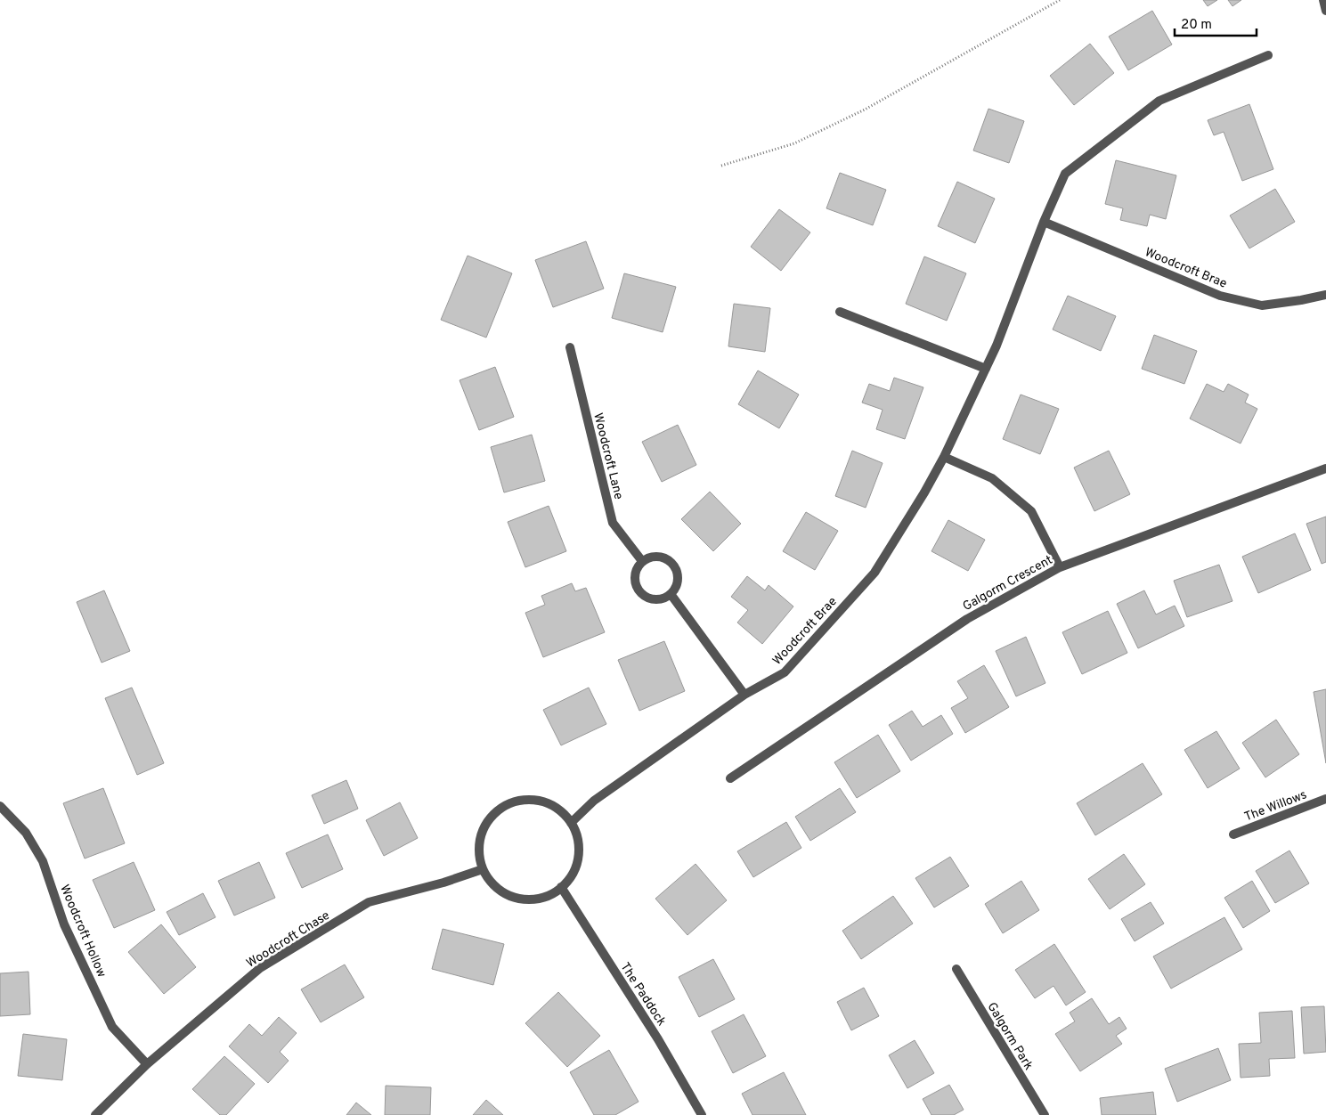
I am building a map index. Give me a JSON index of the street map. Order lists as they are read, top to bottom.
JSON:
{
  "streets": {
    "street": [
      "Woodcroft Brae",
      "Woodcroft Lane",
      "Galgorm Crescent",
      "The Willows",
      "Woodcroft Hollow",
      "Woodcroft Chase",
      "The Paddock",
      "Galgorm Park"
    ]
  },
  "crossings": [
    ["Woodcroft Brae", "Woodcroft Chase"],
    ["Woodcroft Brae", "The Paddock"],
    ["Woodcroft Hollow", "Woodcroft Chase"],
    ["Woodcroft Chase", "The Paddock"]
  ],
  "scale_bar": "20 m"
}
